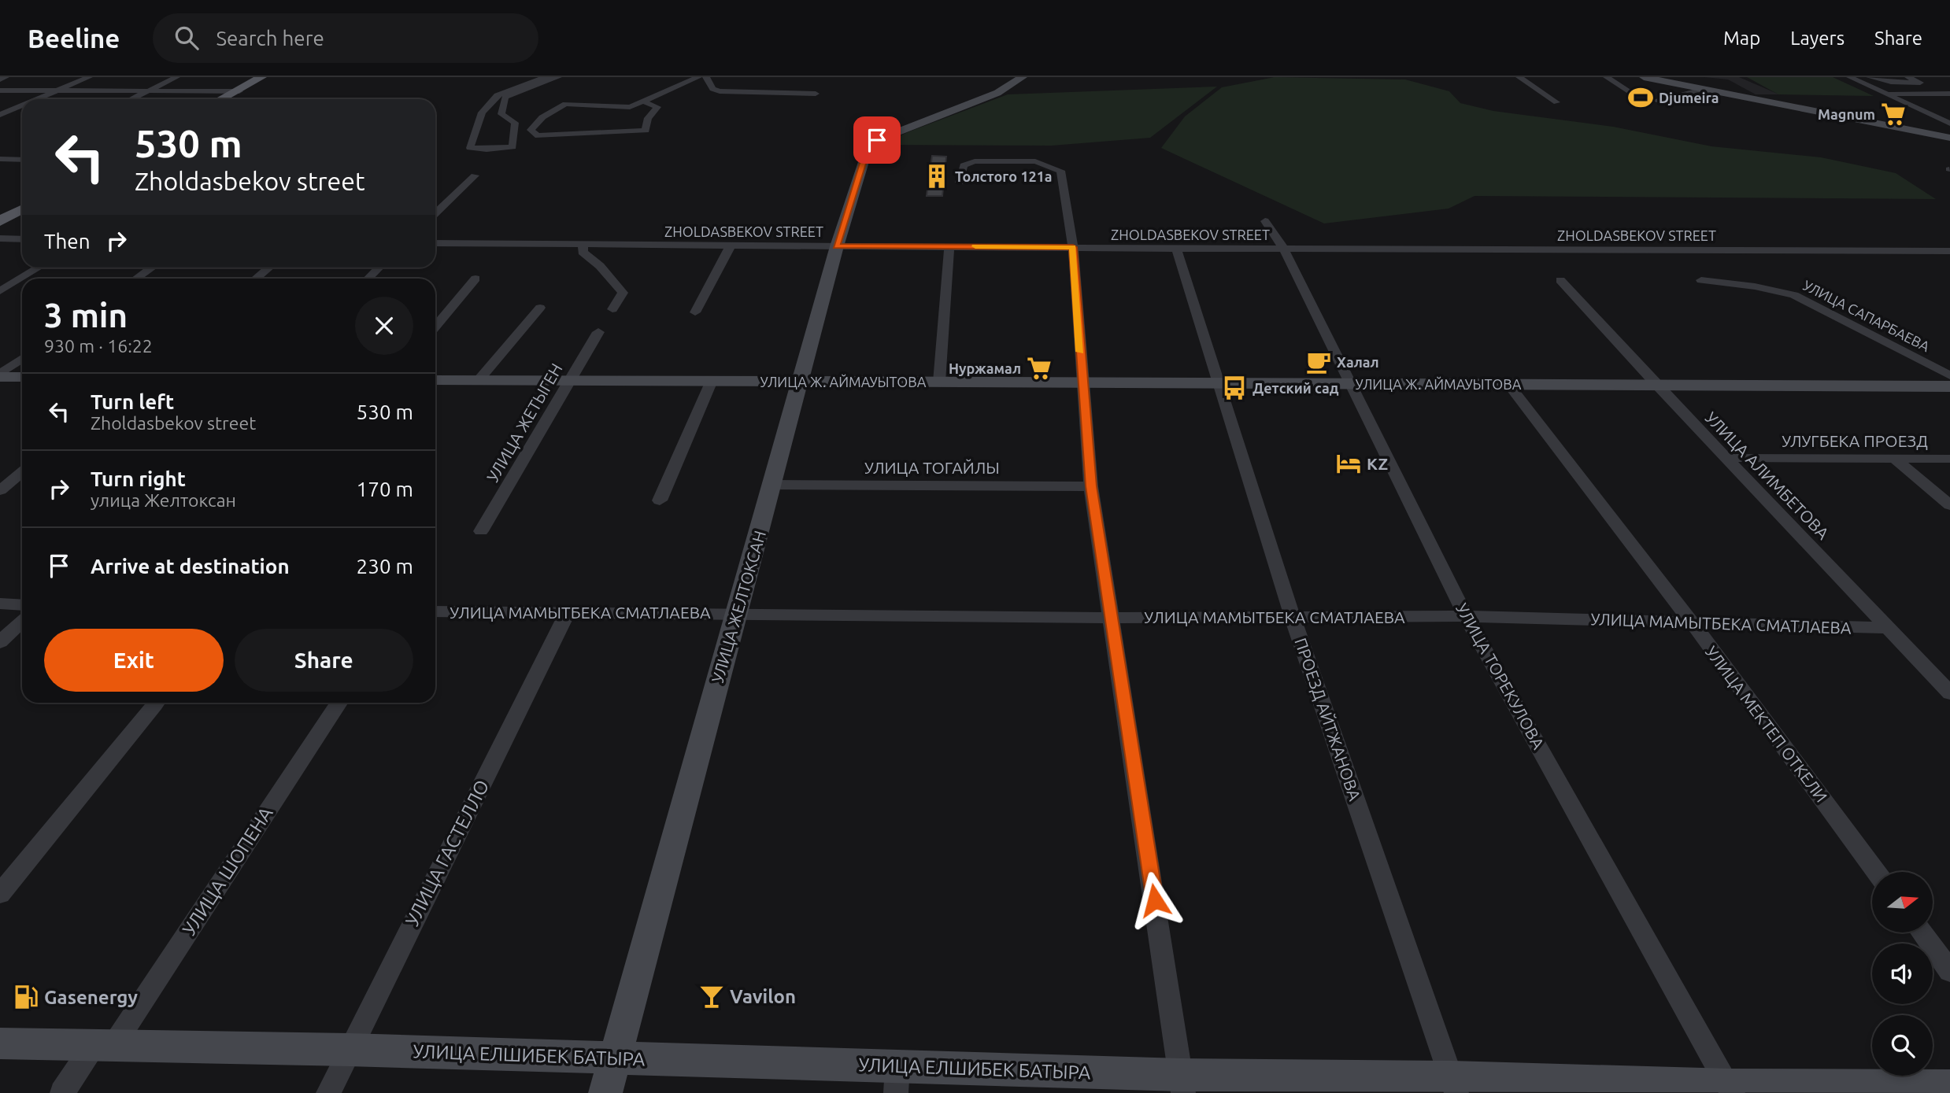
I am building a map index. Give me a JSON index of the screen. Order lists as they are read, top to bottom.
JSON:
{
  "streets": {
    "street": [
      "ZHOLDASBEKOV STREET",
      "УЛИЦА САПАРБАЕВА",
      "УЛИЦА Ж. АЙМАУЫТОВА",
      "УЛИЦА ЖЕТЫГЕН",
      "УЛУГБЕКА ПРОЕЗД",
      "УЛИЦА ТОГАЙЛЫ",
      "УЛИЦА АЛИМБЕТОВА",
      "УЛИЦА ЖЕЛТОКСАН",
      "УЛИЦА МАМЫТБЕКА СМАТЛАЕВА",
      "УЛИЦА ТОРЕКУЛОВА",
      "ПРОЕЗД АЙТЖАНОВА",
      "УЛИЦА МЕКТЕП ОТКЕЛИ",
      "УЛИЦА ГАСТЕЛЛО",
      "УЛИЦА ШОПЕНА",
      "УЛИЦА ЕЛШИБЕК БАТЫРА"
    ]
  },
  "crossings": [
    ["ZHOLDASBEKOV STREET", "УЛИЦА ЖЕЛТОКСАН"],
    ["ZHOLDASBEKOV STREET", "УЛИЦА ТОРЕКУЛОВА"],
    ["ZHOLDASBEKOV STREET", "ПРОЕЗД АЙТЖАНОВА"],
    ["УЛИЦА Ж. АЙМАУЫТОВА", "УЛИЦА ЖЕТЫГЕН"],
    ["УЛИЦА Ж. АЙМАУЫТОВА", "УЛИЦА АЛИМБЕТОВА"],
    ["УЛИЦА Ж. АЙМАУЫТОВА", "УЛИЦА ЖЕЛТОКСАН"],
    ["УЛИЦА Ж. АЙМАУЫТОВА", "УЛИЦА ТОРЕКУЛОВА"],
    ["УЛИЦА Ж. АЙМАУЫТОВА", "ПРОЕЗД АЙТЖАНОВА"],
    ["УЛИЦА Ж. АЙМАУЫТОВА", "УЛИЦА МЕКТЕП ОТКЕЛИ"],
    ["УЛУГБЕКА ПРОЕЗД", "УЛИЦА АЛИМБЕТОВА"],
    ["УЛИЦА ТОГАЙЛЫ", "УЛИЦА ЖЕЛТОКСАН"],
    ["УЛИЦА АЛИМБЕТОВА", "УЛИЦА МАМЫТБЕКА СМАТЛАЕВА"],
    ["УЛИЦА ЖЕЛТОКСАН", "УЛИЦА МАМЫТБЕКА СМАТЛАЕВА"],
    ["УЛИЦА ЖЕЛТОКСАН", "УЛИЦА ЕЛШИБЕК БАТЫРА"],
    ["УЛИЦА МАМЫТБЕКА СМАТЛАЕВА", "УЛИЦА ТОРЕКУЛОВА"],
    ["УЛИЦА МАМЫТБЕКА СМАТЛАЕВА", "ПРОЕЗД АЙТЖАНОВА"],
    ["УЛИЦА МАМЫТБЕКА СМАТЛАЕВА", "УЛИЦА МЕКТЕП ОТКЕЛИ"],
    ["УЛИЦА МАМЫТБЕКА СМАТЛАЕВА", "УЛИЦА ГАСТЕЛЛО"],
    ["УЛИЦА ТОРЕКУЛОВА", "УЛИЦА ЕЛШИБЕК БАТЫРА"],
    ["ПРОЕЗД АЙТЖАНОВА", "УЛИЦА ЕЛШИБЕК БАТЫРА"],
    ["УЛИЦА ГАСТЕЛЛО", "УЛИЦА ЕЛШИБЕК БАТЫРА"],
    ["УЛИЦА ШОПЕНА", "УЛИЦА ЕЛШИБЕК БАТЫРА"]
  ],
  "places": {
    "sports": ["Djumeira"],
    "supermarket": ["Magnum", "Нуржамал"],
    "building": ["Толстого 121а"],
    "cafe": ["Халал"],
    "bus stop": ["Детский сад"],
    "hotel": ["KZ"],
    "bar": ["Vavilon"],
    "fuel station": ["Gasenergy"]
  },
  "north": "right",
  "page": {
    "header": "Beeline",
    "search": "Search here",
    "nav": ["Map", "Layers", "Share"],
    "turn": ["530 m", "Zholdasbekov street"],
    "then": "Then",
    "heading": ["3 min", "930 m · 16:22"],
    "list": [
      {
        "name": "Turn left",
        "note": "Zholdasbekov street",
        "value": "530 m"
      },
      {
        "name": "Turn right",
        "note": "улица Желтоксан",
        "value": "170 m"
      },
      {
        "name": "Arrive at destination",
        "value": "230 m"
      }
    ],
    "buttons": ["Exit", "Share"]
  }
}
